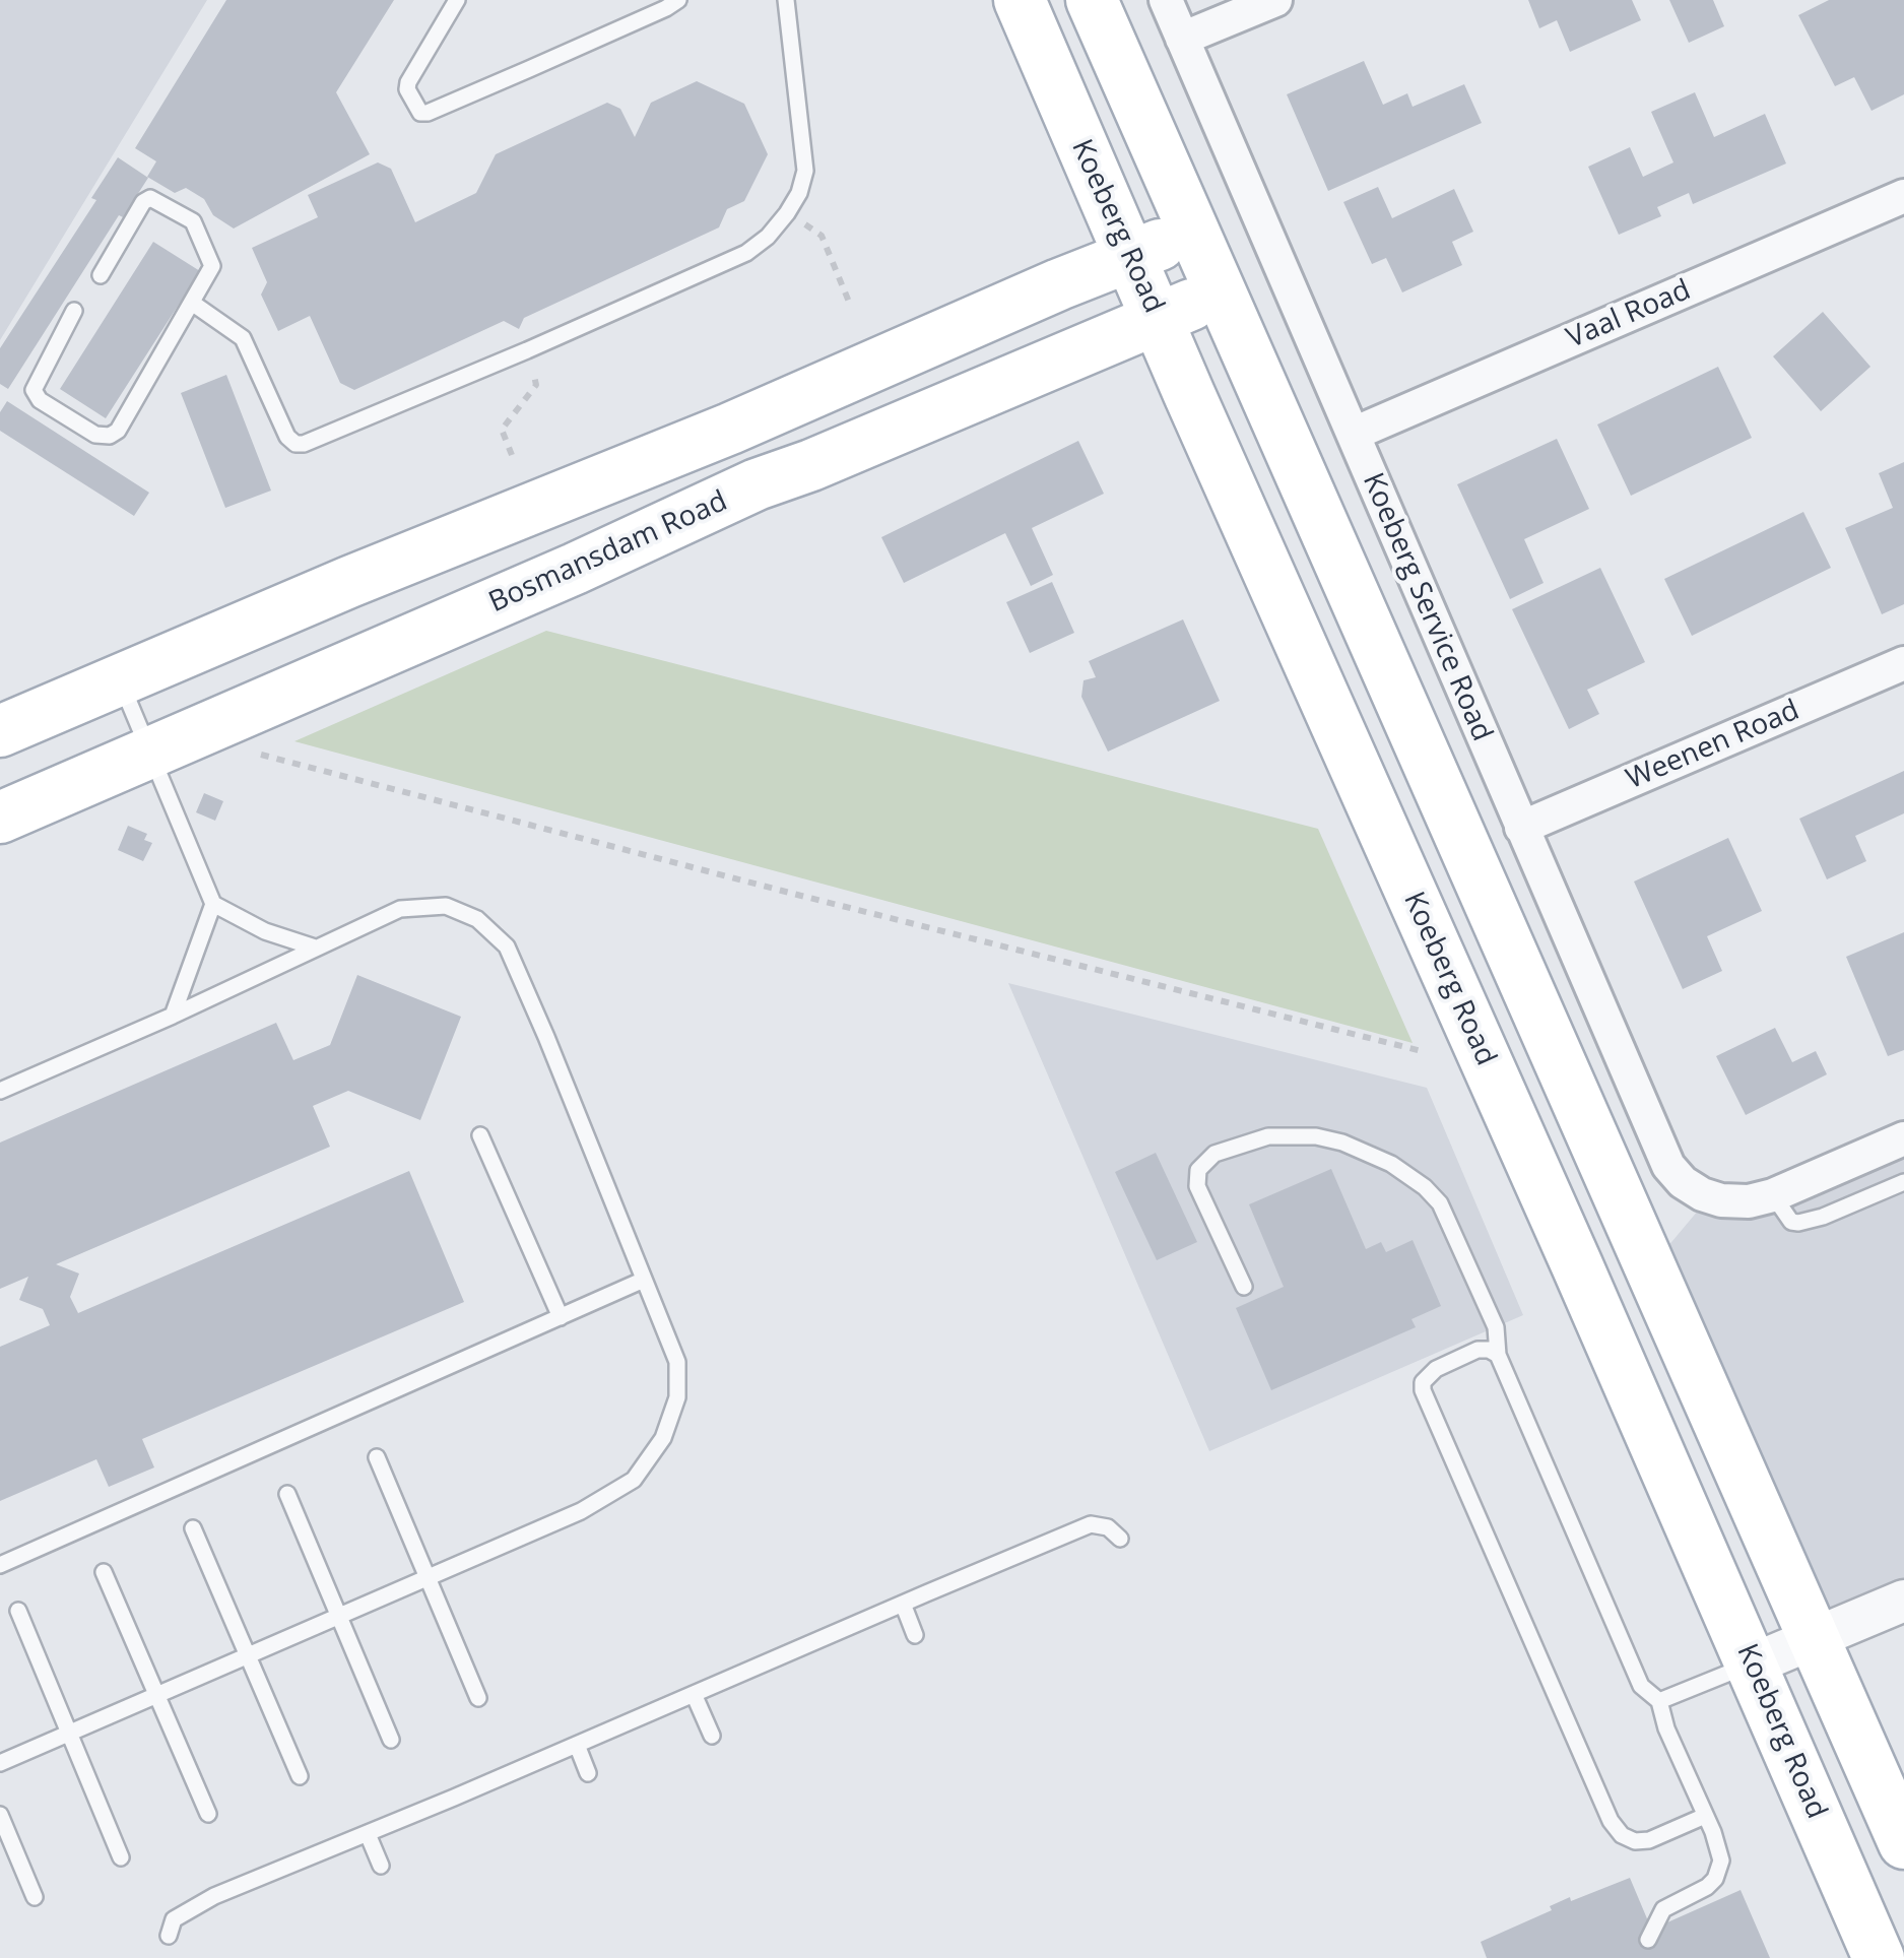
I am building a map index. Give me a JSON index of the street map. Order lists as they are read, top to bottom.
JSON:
{
  "streets": {
    "main road": ["Koeberg Road", "Bosmansdam Road"],
    "street": ["Vaal Road", "Koeberg Service Road", "Weenen Road"]
  },
  "crossings": [
    ["Koeberg Road", "Bosmansdam Road"],
    ["Vaal Road", "Koeberg Service Road"],
    ["Koeberg Service Road", "Weenen Road"]
  ]
}
